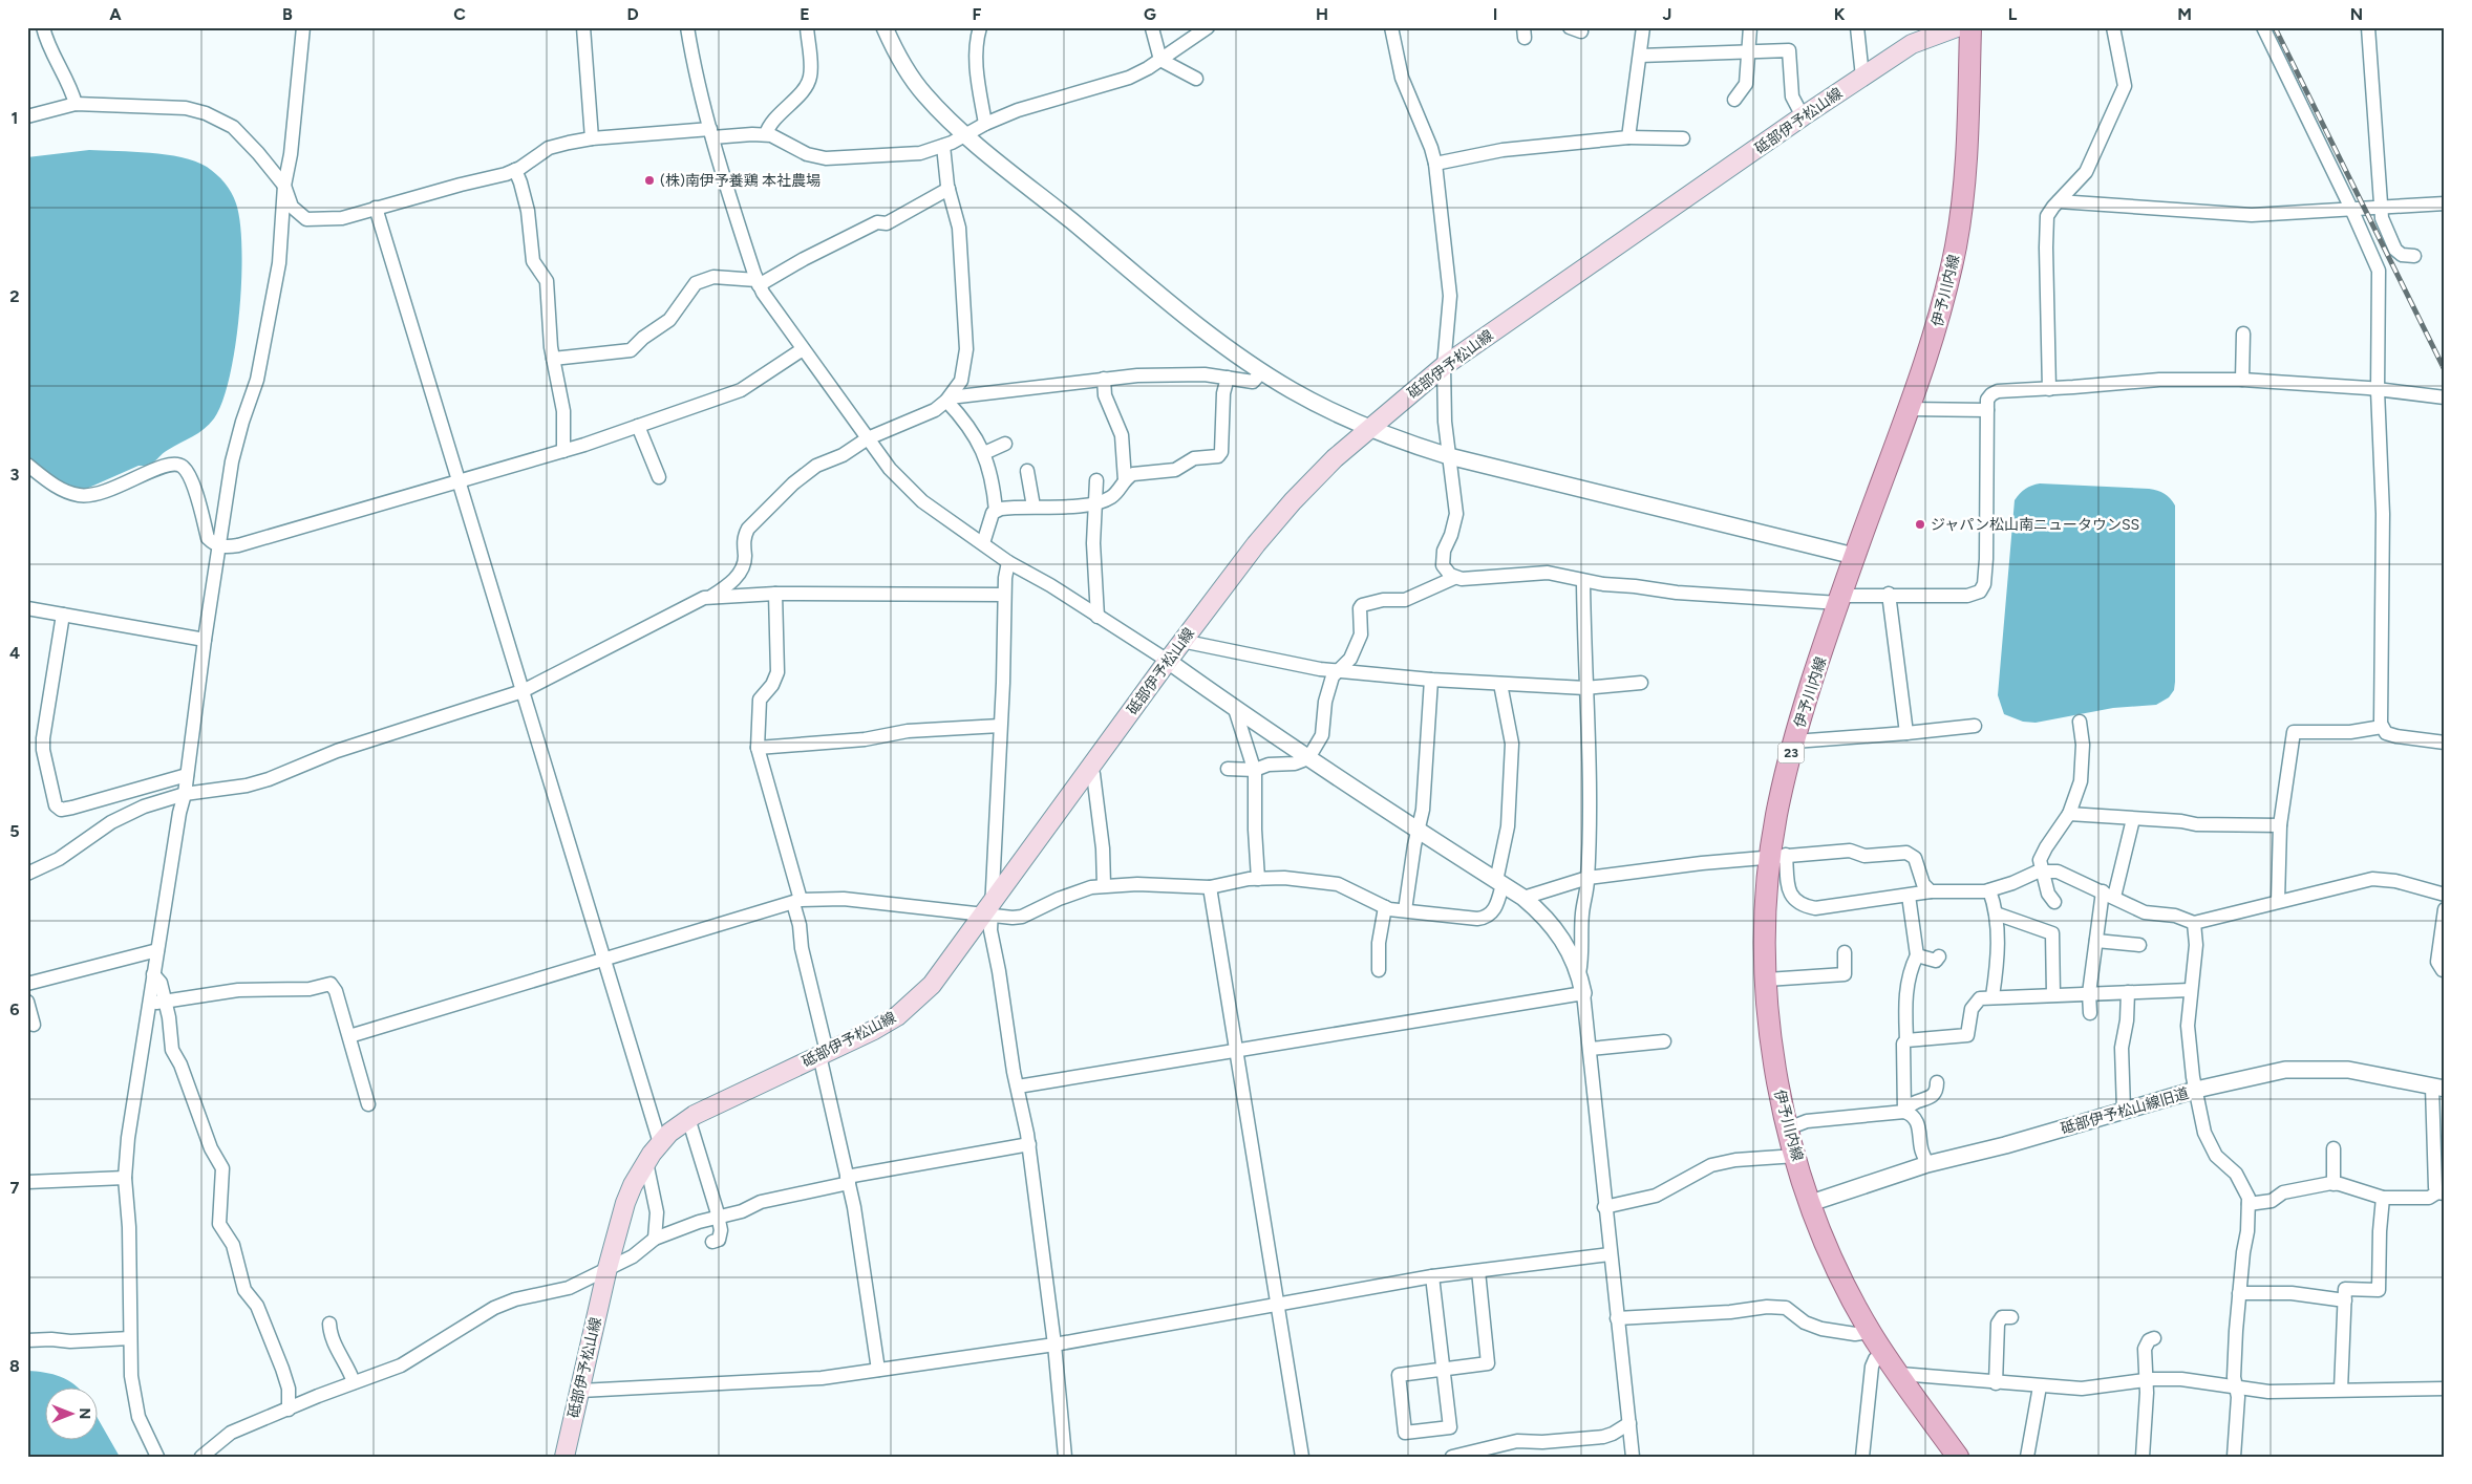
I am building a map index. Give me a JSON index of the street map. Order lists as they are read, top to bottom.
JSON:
{
  "streets": {
    "main road": ["砥部伊予松山線", "伊予川内線", "23"],
    "street": ["砥部伊予松山線旧道"]
  },
  "crossings": [
    ["伊予川内線", "砥部伊予松山線旧道"]
  ],
  "places": ["(株)南伊予養鶏 本社農場", "ジャパン松山南ニュータウンSS"],
  "north": "right",
  "grid": {
    "columns": [
      "A",
      "B",
      "C",
      "D",
      "E",
      "F",
      "G",
      "H",
      "I",
      "J",
      "K",
      "L",
      "M",
      "N"
    ],
    "rows": [
      "1",
      "2",
      "3",
      "4",
      "5",
      "6",
      "7",
      "8"
    ]
  }
}
